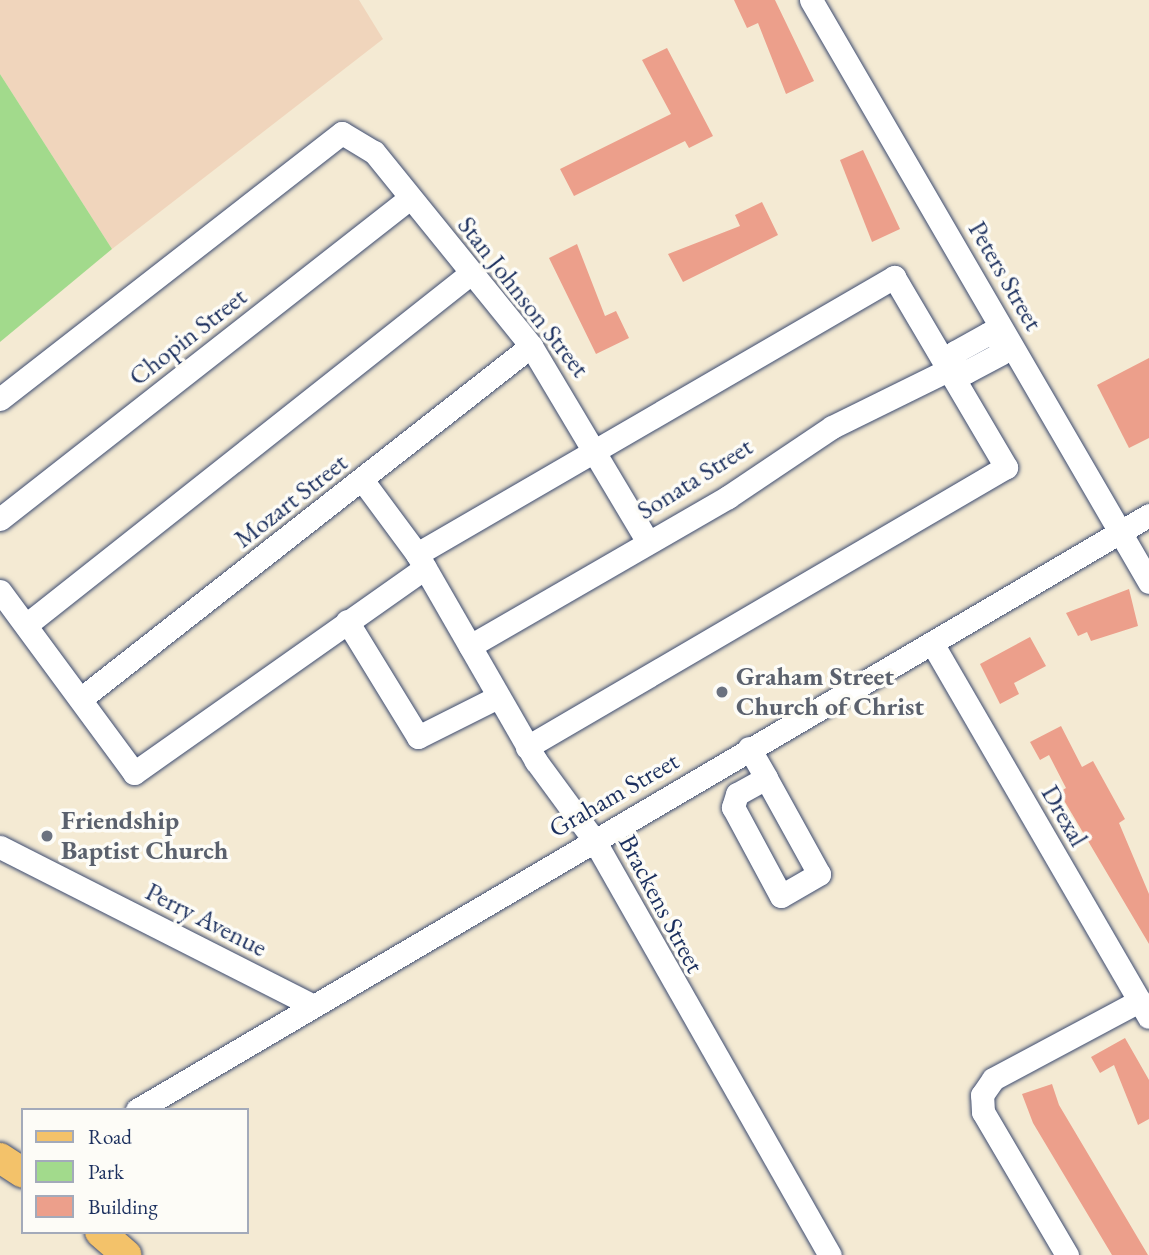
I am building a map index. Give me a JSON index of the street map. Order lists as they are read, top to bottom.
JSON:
{
  "streets": {
    "street": [
      "Peters Street",
      "Stan Johnson Street",
      "Chopin Street",
      "Sonata Street",
      "Mozart Street",
      "Graham Street",
      "Drexal",
      "Brackens Street",
      "Perry Avenue"
    ]
  },
  "crossings": [
    ["Peters Street", "Sonata Street"],
    ["Peters Street", "Graham Street"],
    ["Stan Johnson Street", "Chopin Street"],
    ["Stan Johnson Street", "Sonata Street"],
    ["Stan Johnson Street", "Mozart Street"],
    ["Sonata Street", "Brackens Street"],
    ["Mozart Street", "Brackens Street"],
    ["Graham Street", "Drexal"],
    ["Graham Street", "Brackens Street"],
    ["Graham Street", "Perry Avenue"]
  ],
  "places": ["Graham Street Church of Christ", "Friendship Baptist Church"],
  "legend": ["Road", "Park", "Building"]
}
